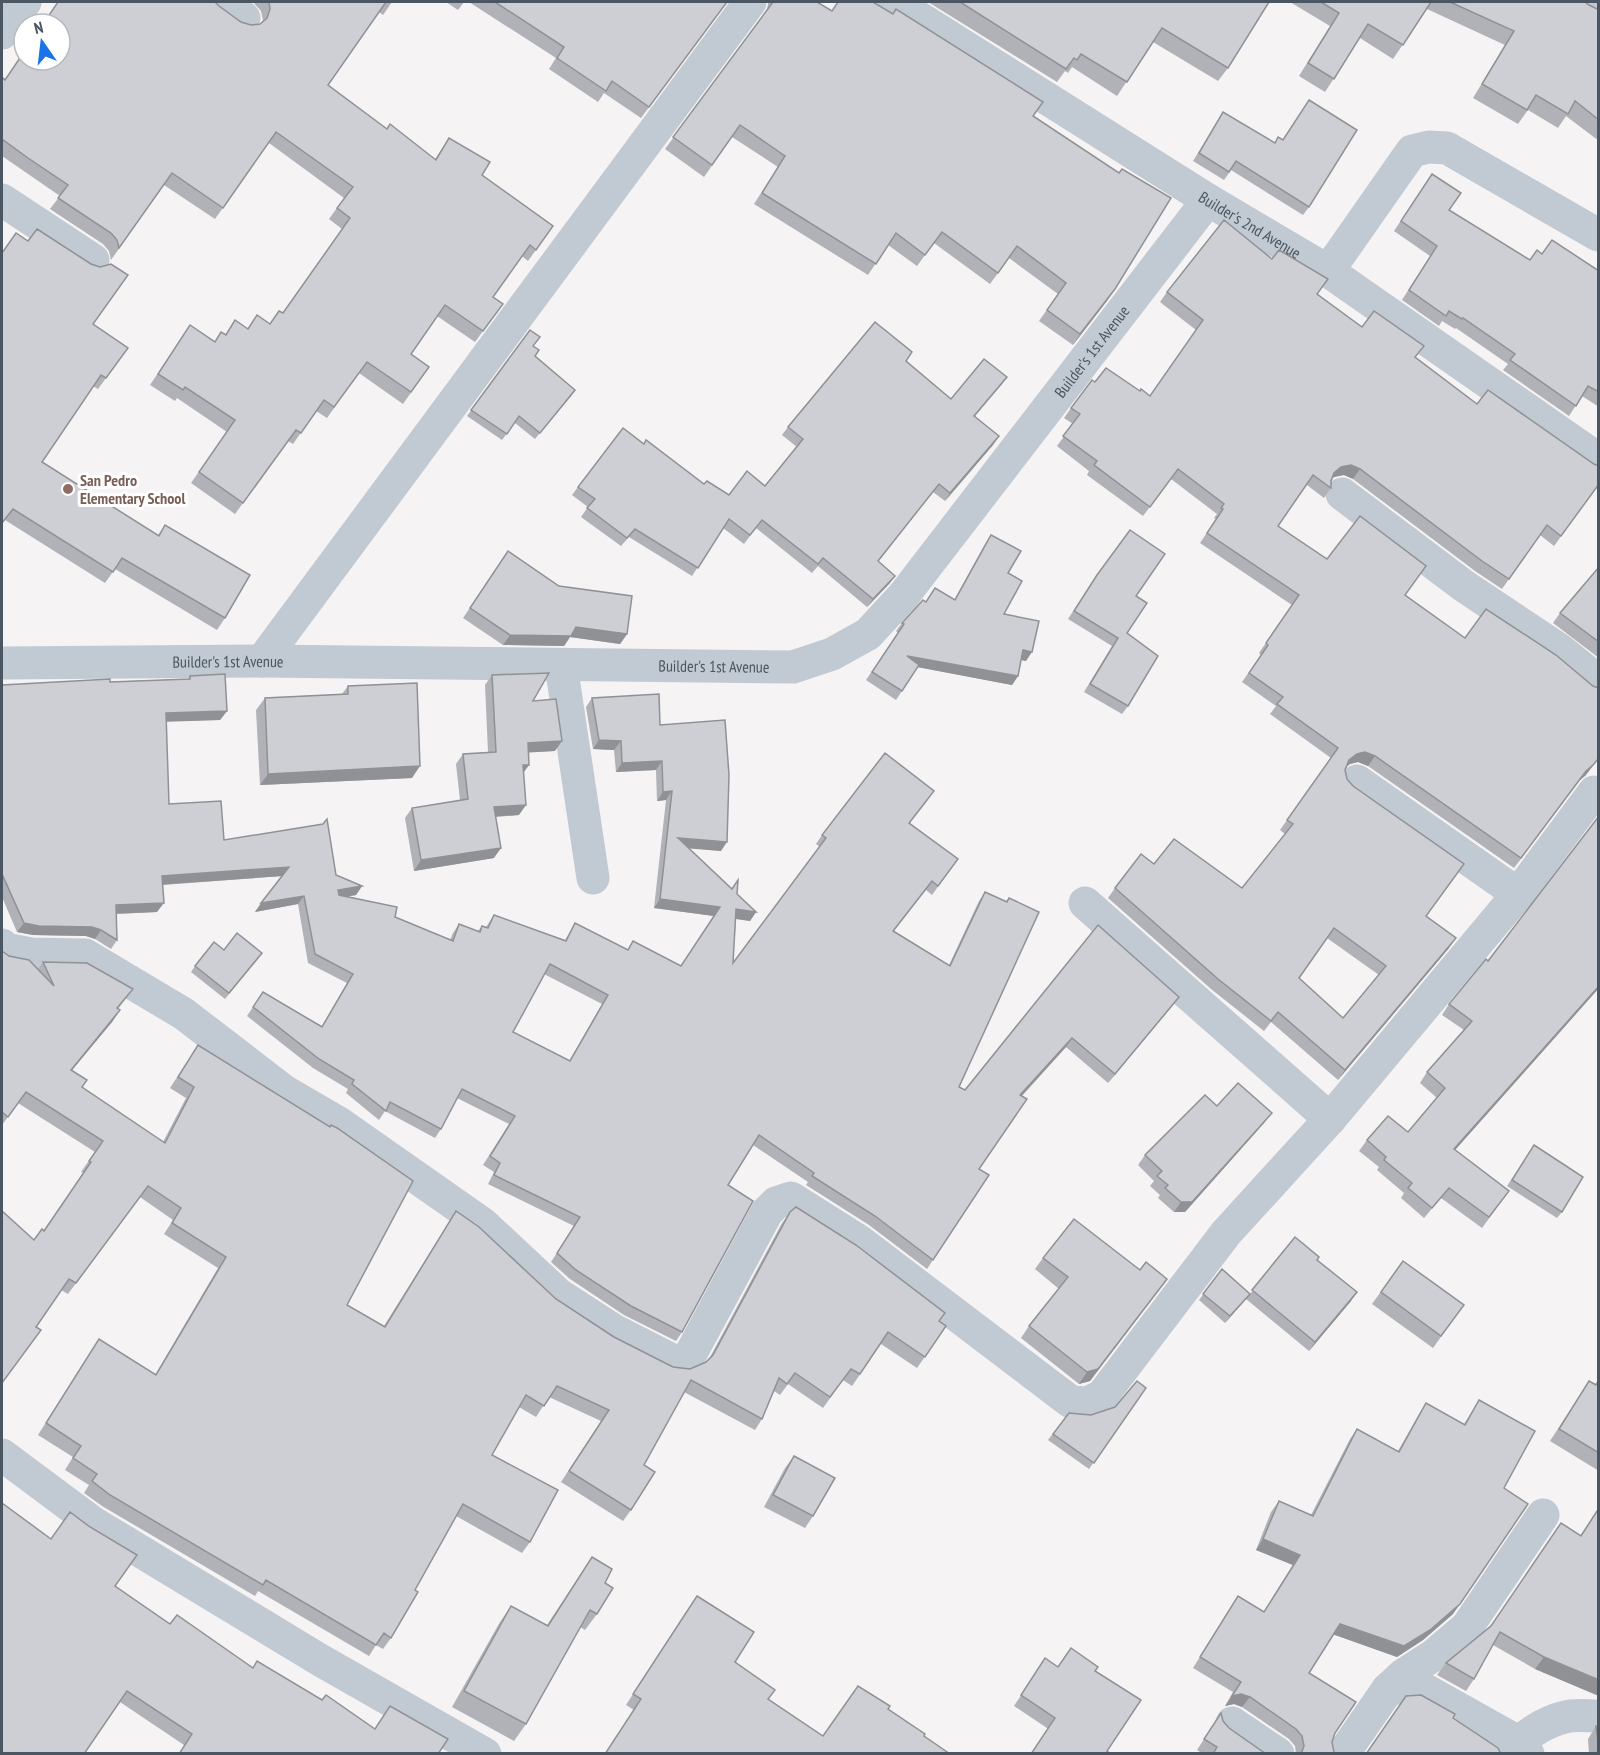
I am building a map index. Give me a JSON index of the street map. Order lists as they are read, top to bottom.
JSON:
{
  "streets": {
    "street": ["Builder's 2nd Avenue", "Builder's 1st Avenue"]
  },
  "crossings": [
    ["Builder's 2nd Avenue", "Builder's 1st Avenue"]
  ],
  "places": ["San Pedro Elementary School"],
  "north": "top"
}
